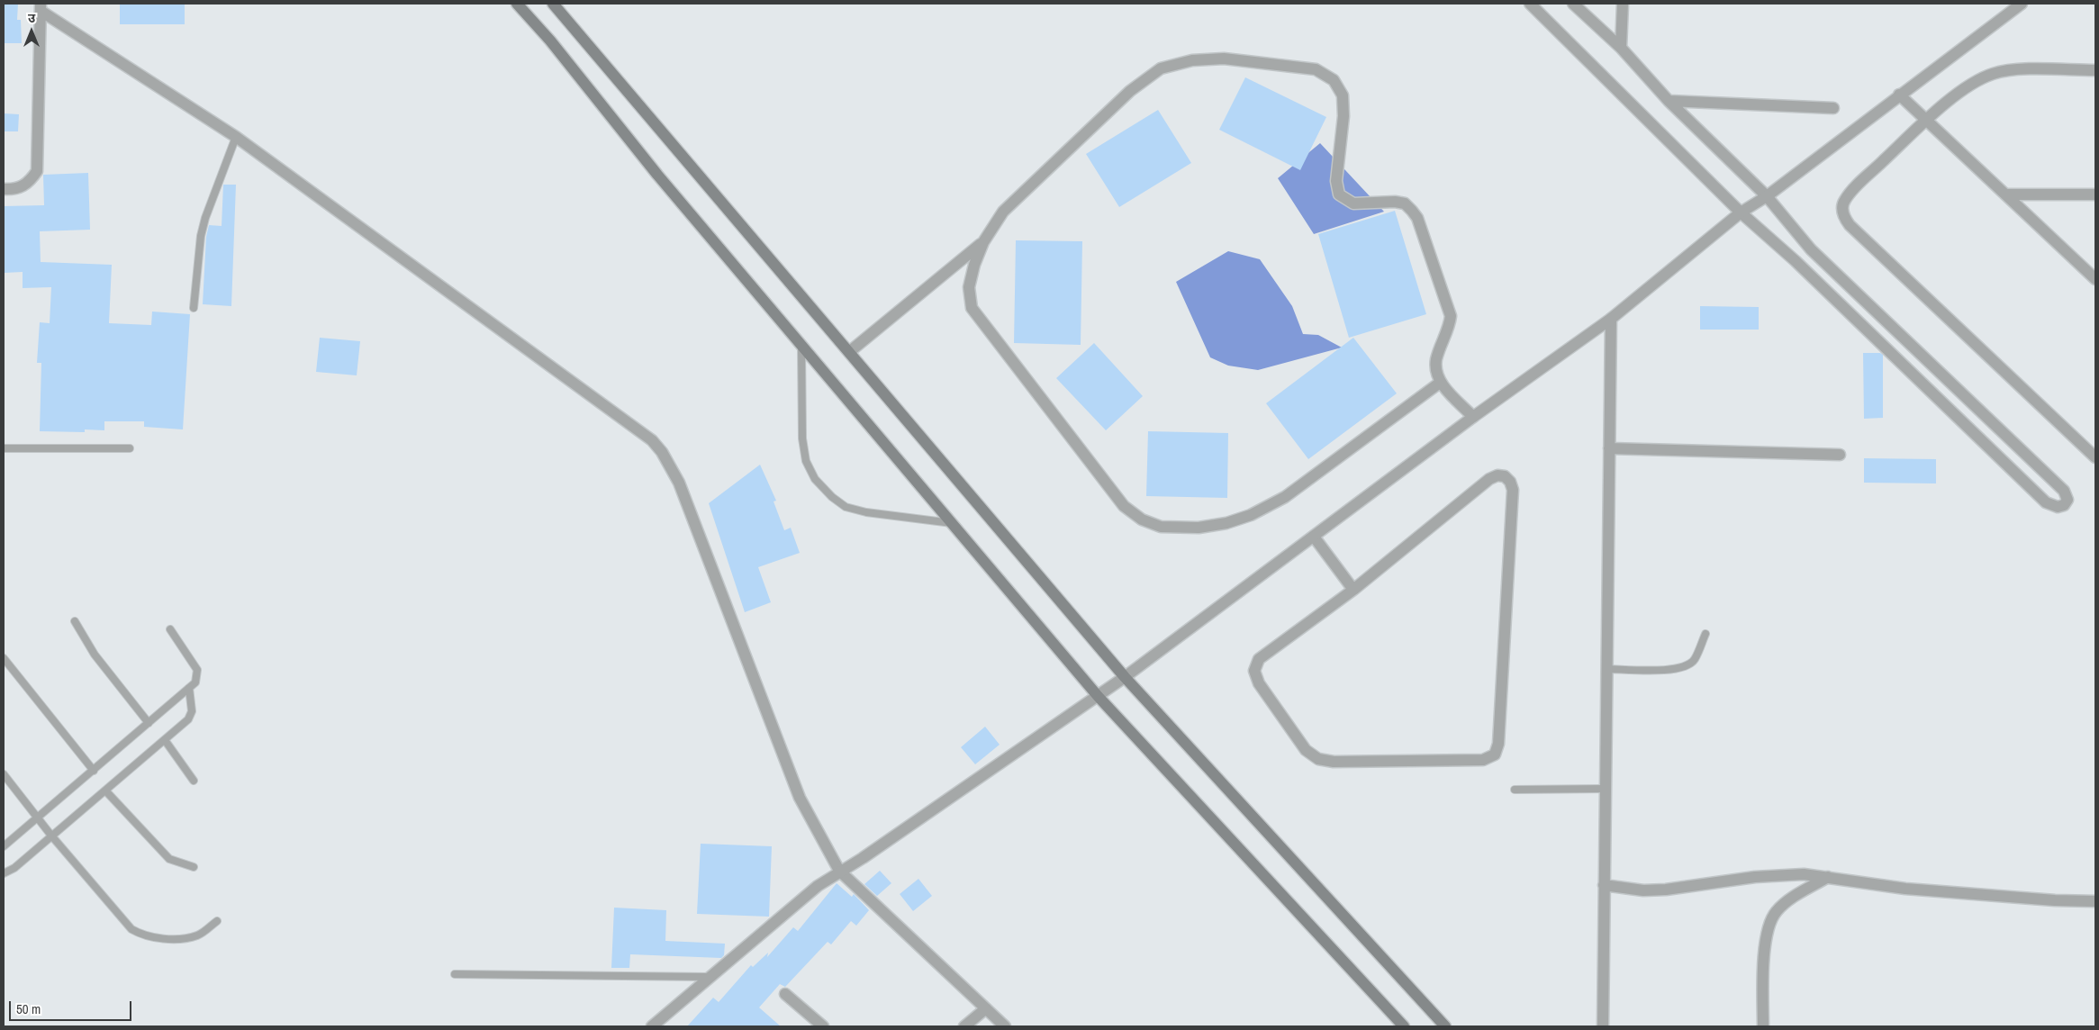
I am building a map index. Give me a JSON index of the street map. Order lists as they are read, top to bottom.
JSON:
{
  "scale_bar": "50 m",
  "north": "top"
}
